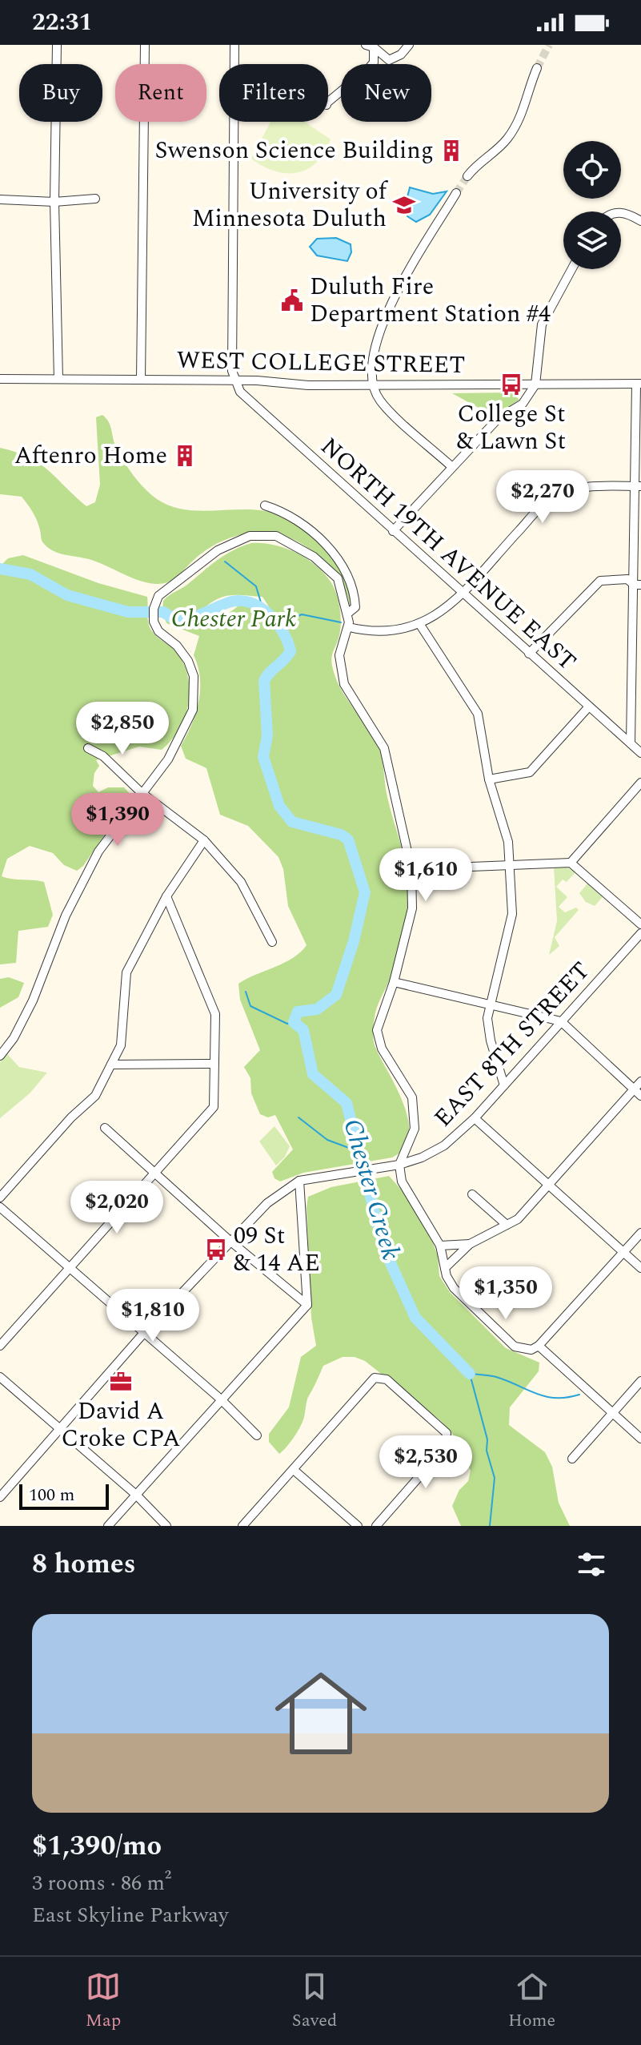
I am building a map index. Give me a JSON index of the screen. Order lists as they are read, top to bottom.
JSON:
{
  "streets": {
    "street": ["WEST COLLEGE STREET", "NORTH 19TH AVENUE EAST", "EAST 8TH STREET"]
  },
  "crossings": [
    ["WEST COLLEGE STREET", "NORTH 19TH AVENUE EAST"]
  ],
  "water": ["Chester Creek"],
  "parks": ["Chester Park"],
  "places": {
    "building": ["Swenson Science Building", "Aftenro Home"],
    "school or university": ["University of Minnesota Duluth"],
    "public building": ["Duluth Fire Department Station #4"],
    "bus stop": ["College St & Lawn St", "09 St & 14 AE"],
    "office": ["David A Croke CPA"]
  },
  "scale_bar": "100 m",
  "page": {
    "status": "22:31",
    "chip": [
      "Buy",
      "Rent",
      "Filters",
      "New"
    ],
    "price": [
      "$2,270",
      "$2,850",
      "$1,390",
      "$1,610",
      "$2,020",
      "$1,350",
      "$1,810",
      "$2,530"
    ],
    "scale": "100 m",
    "heading": "8 homes",
    "list": [
      {
        "name": "$1,390/mo",
        "note": "3 rooms · 86 m² · East Skyline Parkway"
      }
    ],
    "tabs": ["Map", "Saved", "Home"]
  }
}
